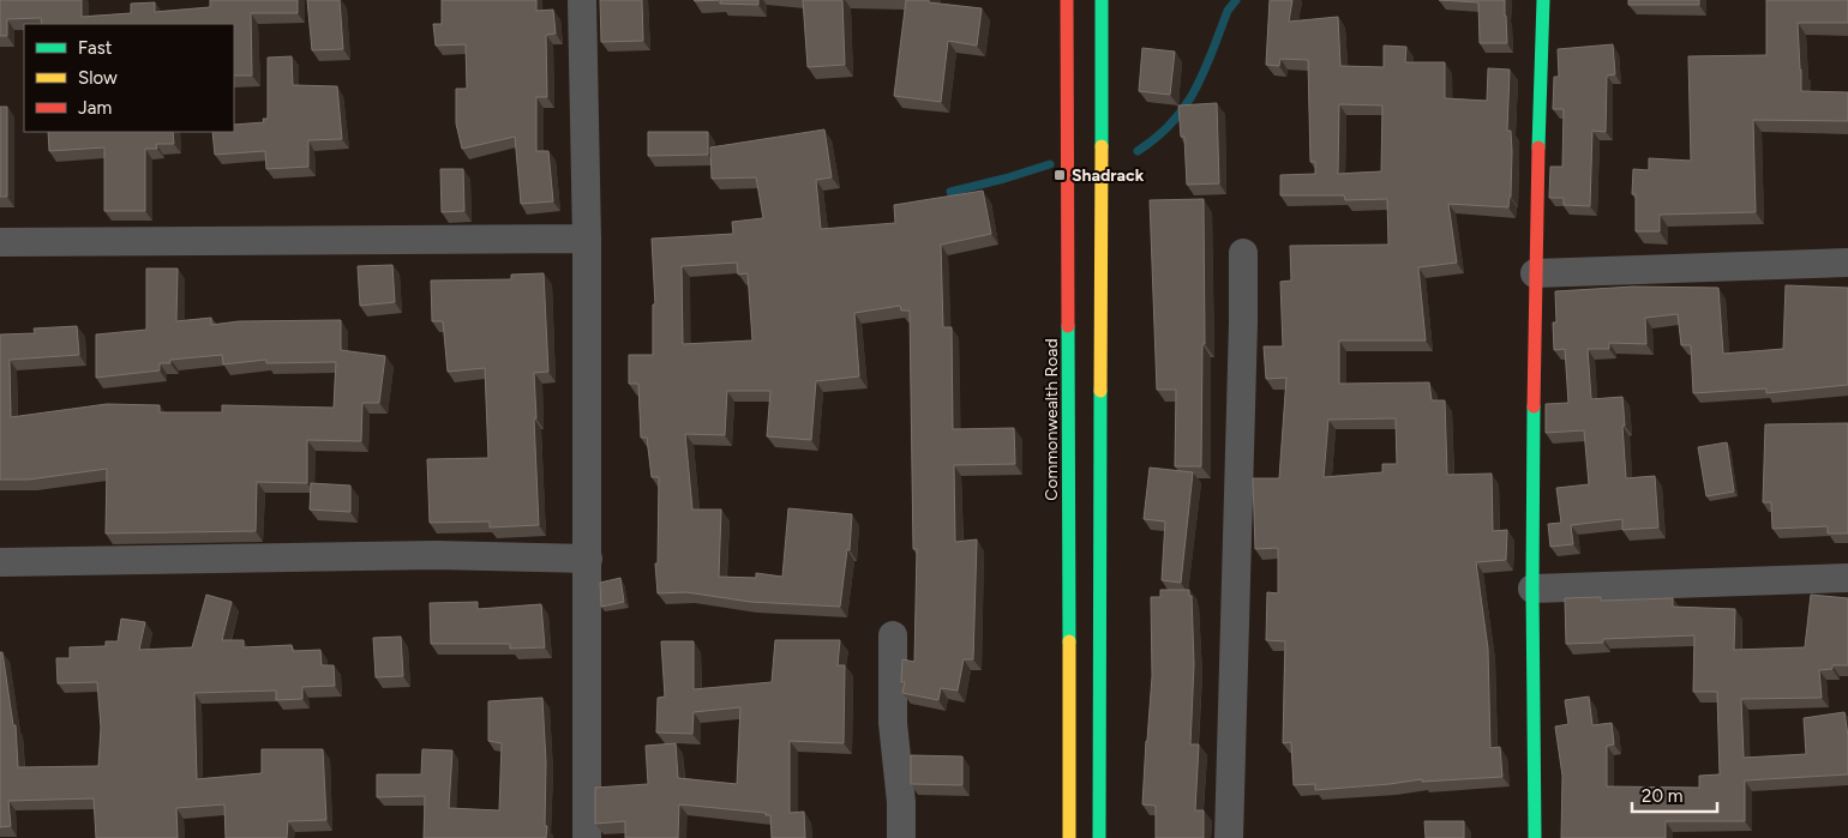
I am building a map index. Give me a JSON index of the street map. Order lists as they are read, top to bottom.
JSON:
{
  "streets": {
    "main road": ["Commonwealth Road"]
  },
  "places": {
    "transit": ["Shadrack"]
  },
  "legend": ["Fast", "Slow", "Jam"],
  "scale_bar": "20 m"
}
